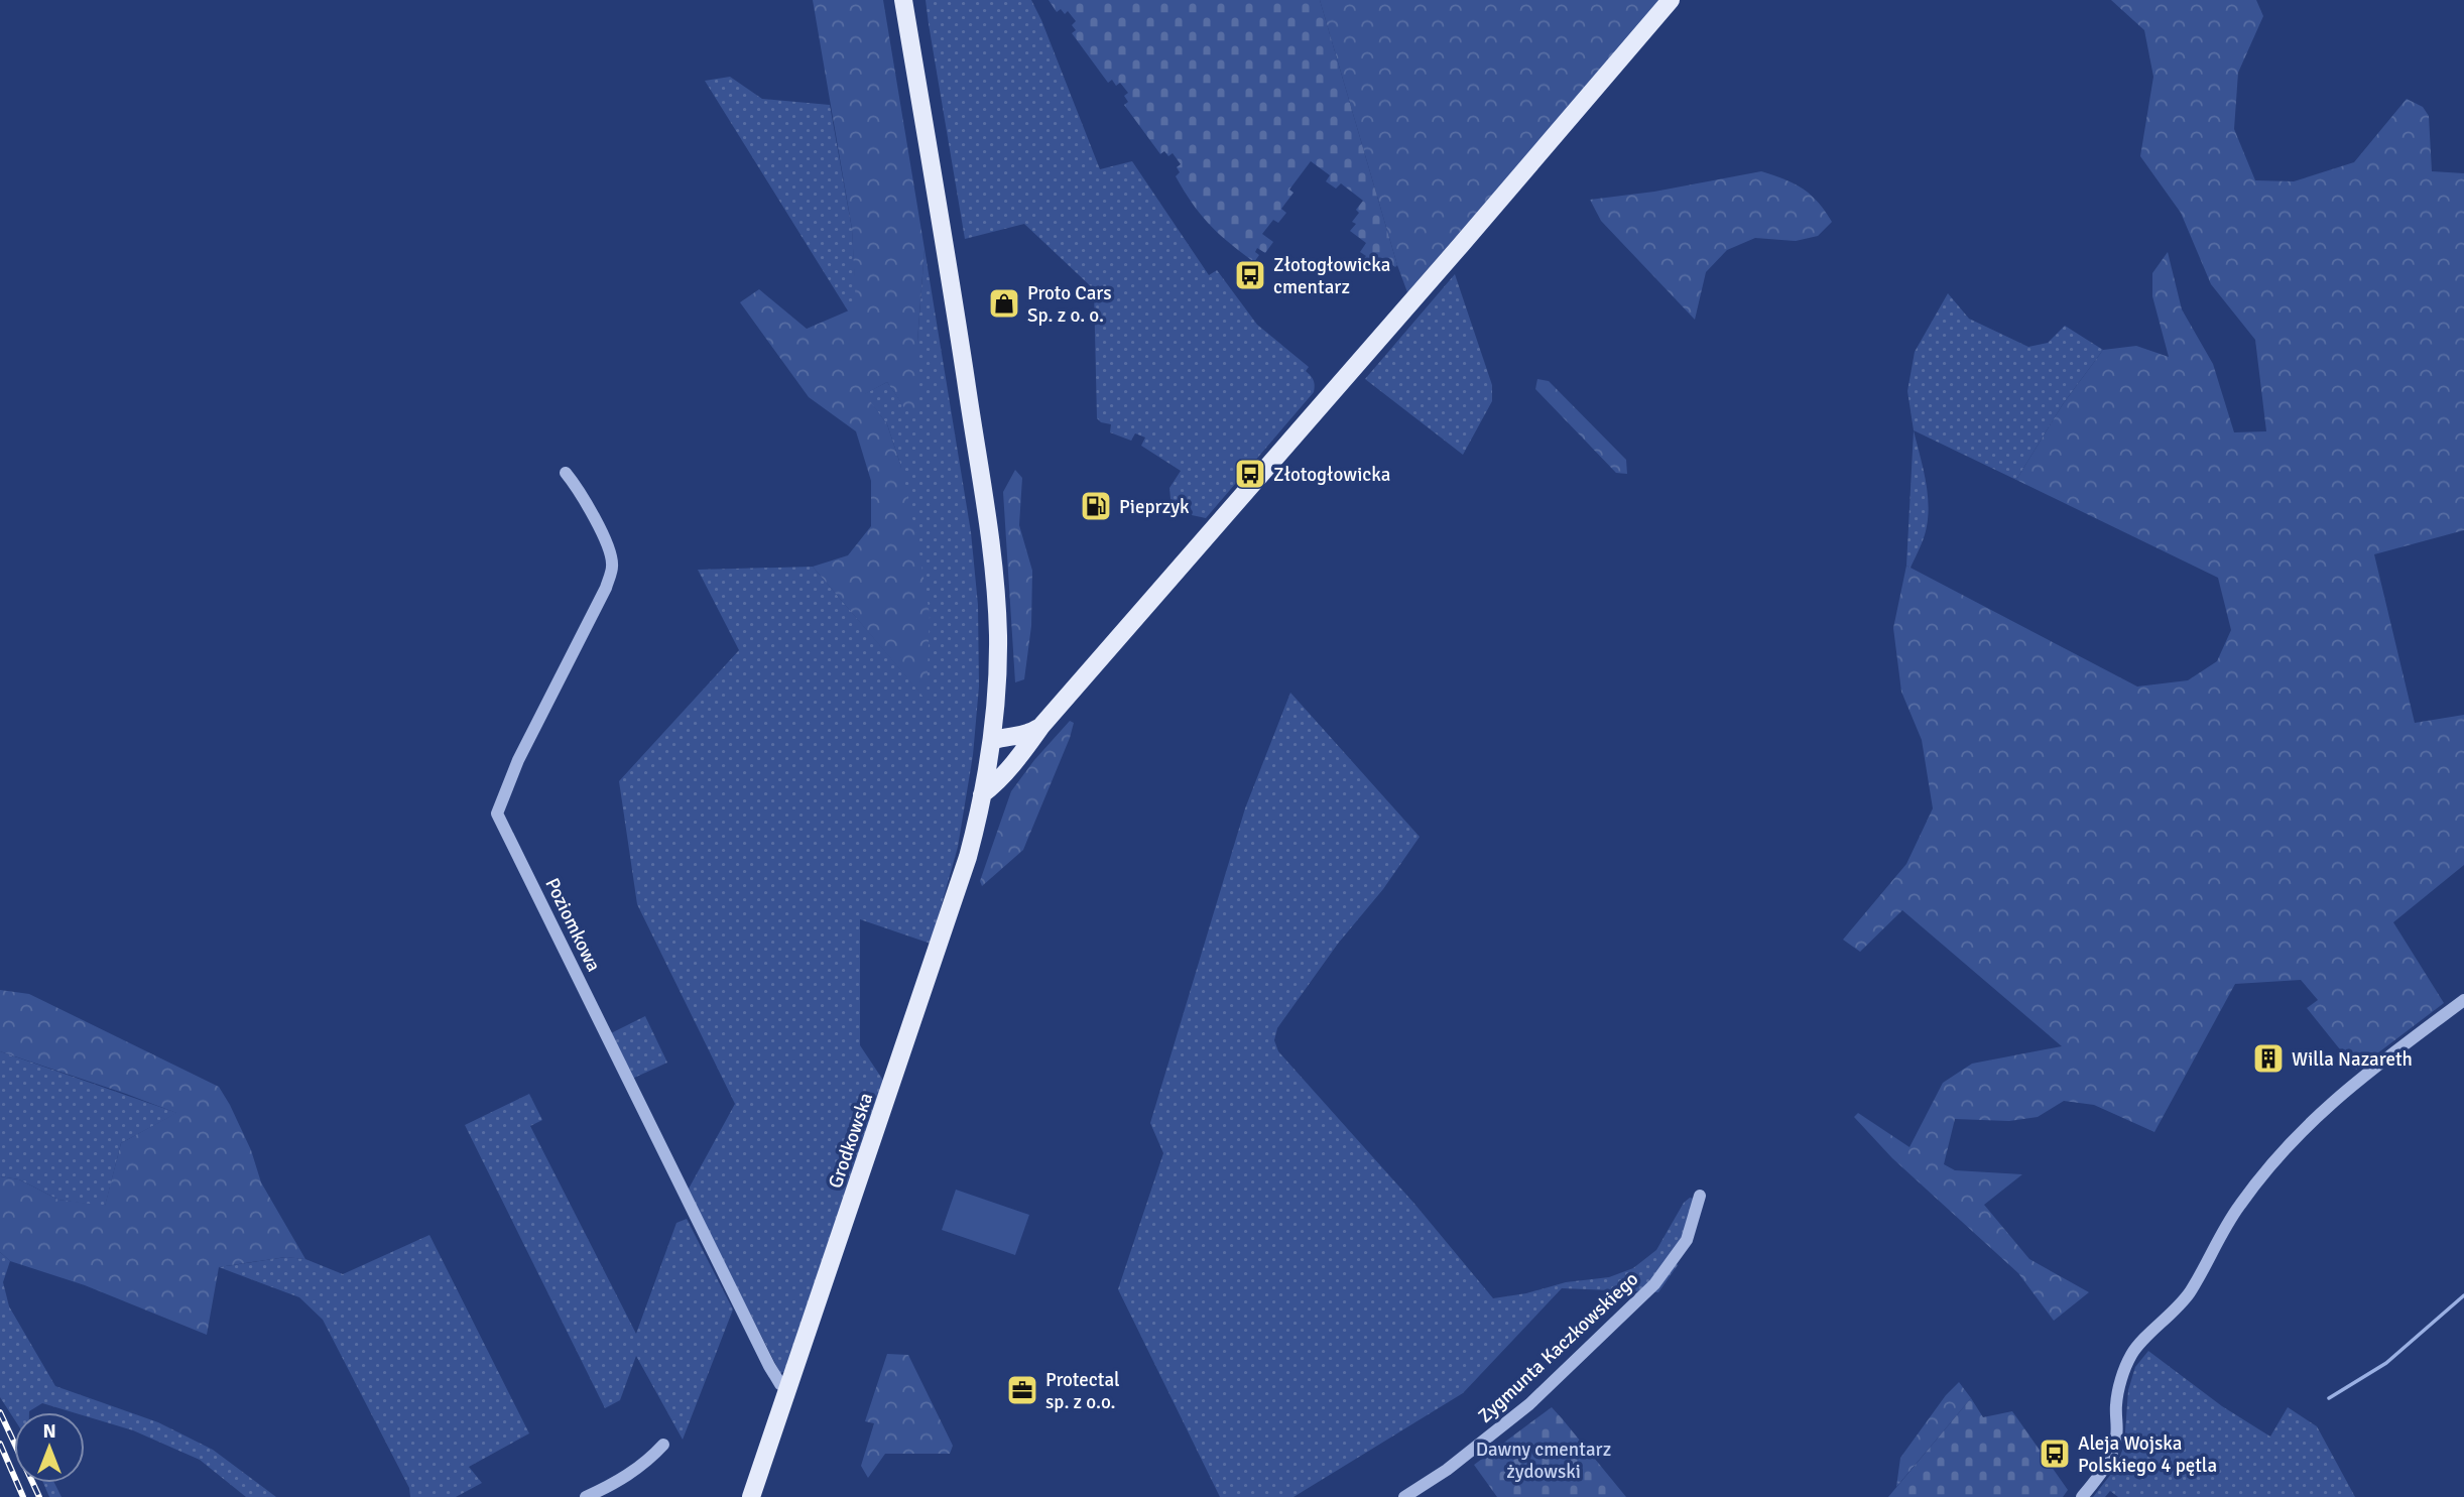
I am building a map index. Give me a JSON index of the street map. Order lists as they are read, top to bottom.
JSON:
{
  "streets": {
    "main road": ["Grodkowska"],
    "street": ["Poziomkowa", "Zygmunta Kaczkowskiego"]
  },
  "crossings": [
    ["Poziomkowa", "Grodkowska"]
  ],
  "parks": ["Dawny cmentarz żydowski"],
  "places": {
    "bus stop": ["Złotogłowicka cmentarz", "Złotogłowicka", "Aleja Wojska Polskiego 4 pętla"],
    "shop": ["Proto Cars Sp. z o. o."],
    "fuel station": ["Pieprzyk"],
    "building": ["Willa Nazareth"],
    "office": ["Protectal sp. z o.o."]
  },
  "north": "top"
}
